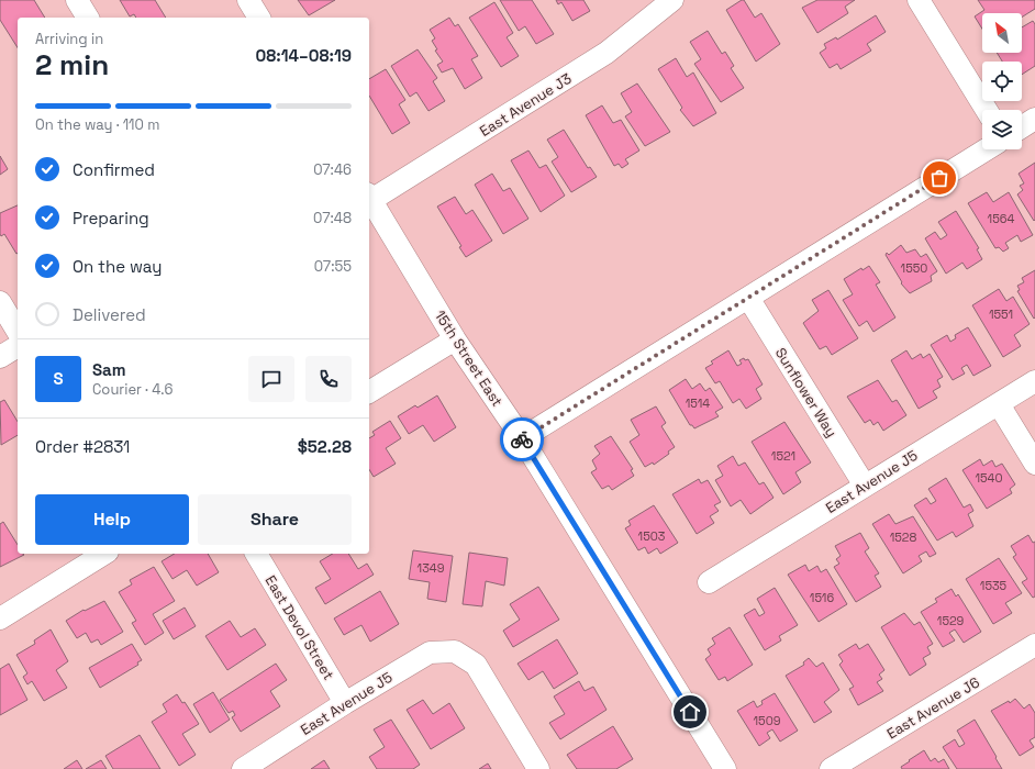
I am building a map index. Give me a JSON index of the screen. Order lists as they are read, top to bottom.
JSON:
{
  "streets": {
    "street": [
      "East Avenue J3",
      "15th Street East",
      "Sunflower Way",
      "East Avenue J5",
      "East Devol Street",
      "East Avenue J6"
    ]
  },
  "crossings": [
    ["East Avenue J3", "15th Street East"],
    ["Sunflower Way", "East Avenue J5"],
    ["East Avenue J5", "East Devol Street"]
  ],
  "house_numbers": [
    "1564",
    "1550",
    "1551",
    "1514",
    "1521",
    "1540",
    "1503",
    "1528",
    "1349",
    "1535",
    "1516",
    "1529",
    "1509"
  ],
  "north": "top left",
  "page": {
    "heading": ["2 min", "Arriving in", "08:14–08:19"],
    "panel": [
      "Sam",
      "Courier · 4.6",
      "Order #2831",
      "$52.28"
    ],
    "bar": "On the way · 110 m",
    "list": [
      ["Confirmed", "07:46"],
      ["Preparing", "07:48"],
      ["On the way", "07:55"],
      "Delivered"
    ],
    "round": "S",
    "buttons": ["Help", "Share"]
  }
}
